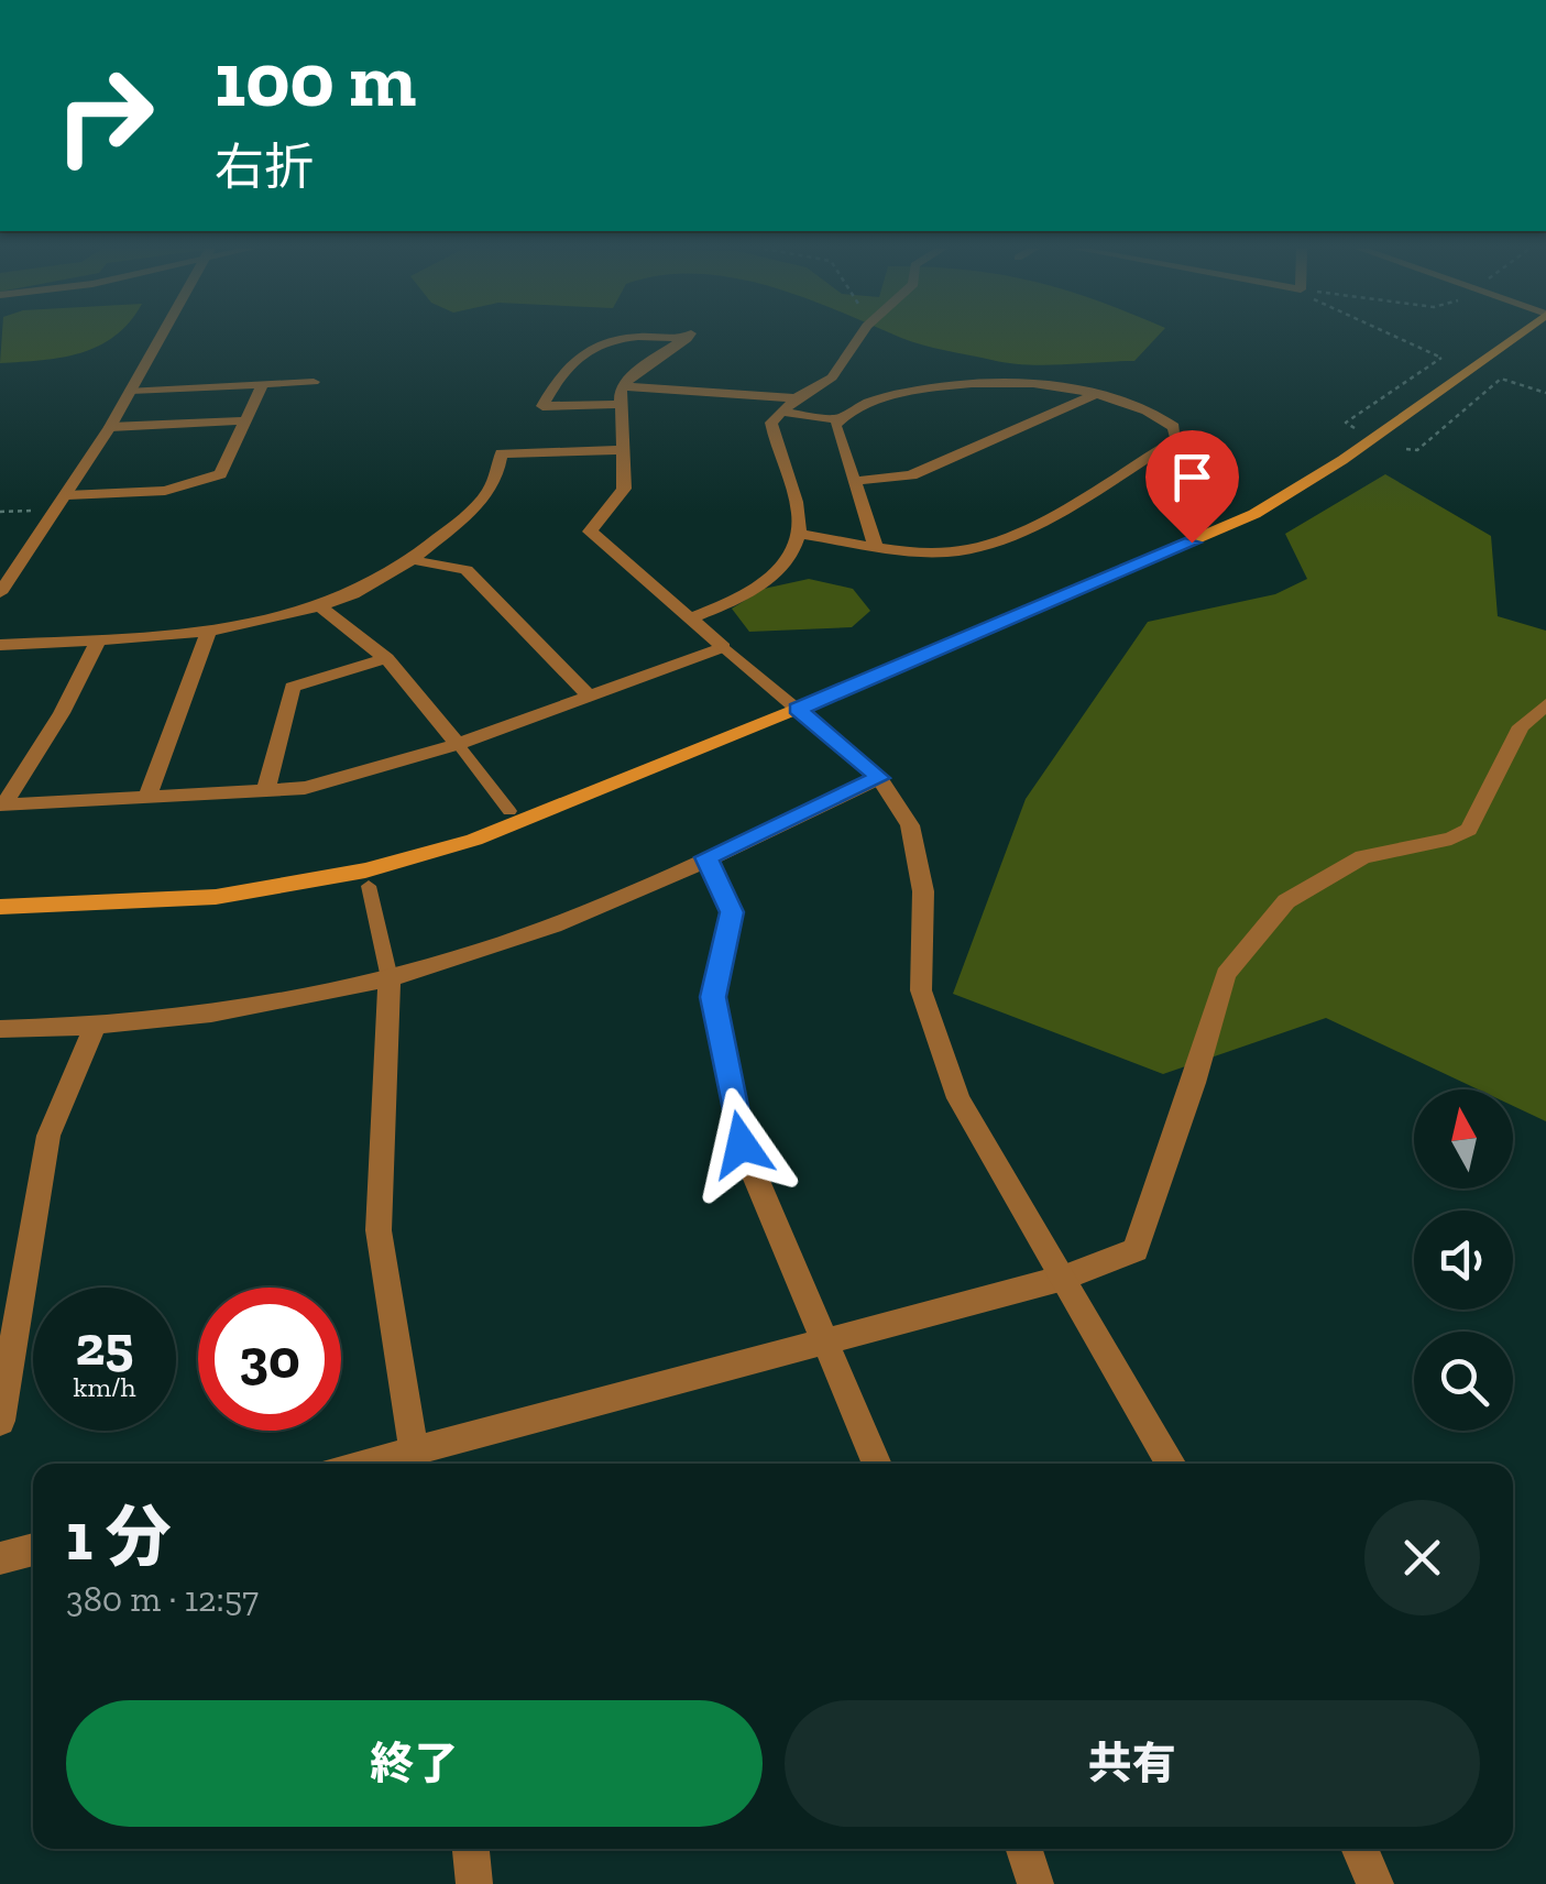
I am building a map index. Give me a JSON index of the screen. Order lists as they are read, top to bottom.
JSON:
{
  "north": "top",
  "page": {
    "turn": ["100 m", "右折"],
    "speed": "25 km/h",
    "limit": "30",
    "heading": ["1 分", "380 m · 12:57"],
    "buttons": ["終了", "共有"]
  }
}
